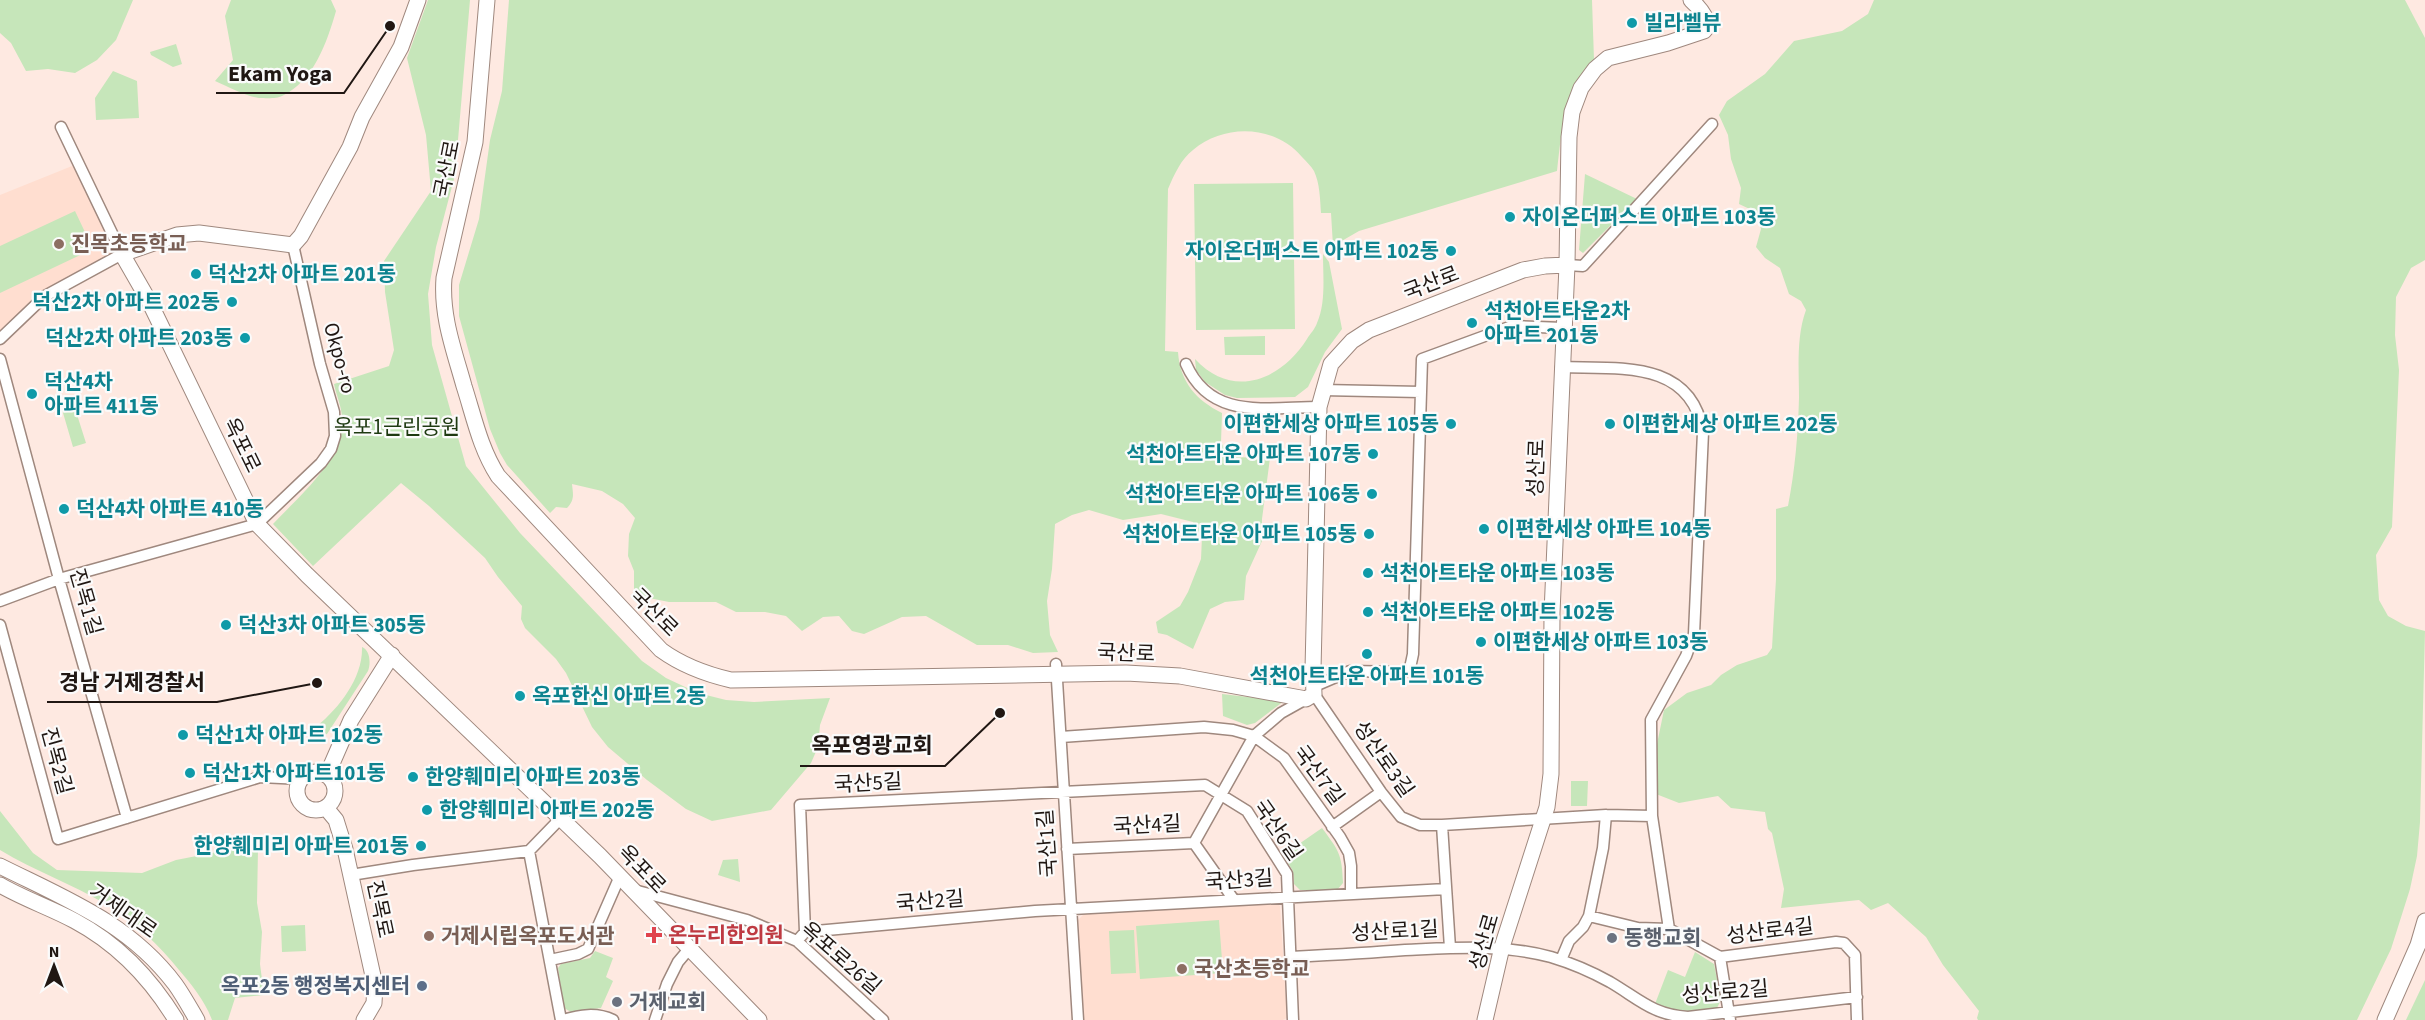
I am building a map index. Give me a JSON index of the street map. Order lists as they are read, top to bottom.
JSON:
{
  "streets": {
    "street": [
      "국산로",
      "Okpo-ro",
      "옥포로",
      "성산로",
      "진목1길",
      "성산로3길",
      "진목2길",
      "국산7길",
      "국산5길",
      "국산4길",
      "국산6길",
      "국산1길",
      "국산3길",
      "국산2길",
      "진목로",
      "거제대로",
      "성산로1길",
      "성산로4길",
      "옥포로26길",
      "성산로2길"
    ]
  },
  "crossings": [
    ["국산로", "성산로"],
    ["국산로", "성산로3길"],
    ["국산로", "국산1길"],
    ["Okpo-ro", "옥포로"],
    ["옥포로", "옥포로26길"],
    ["성산로", "성산로3길"],
    ["성산로", "성산로1길"],
    ["성산로", "성산로2길"],
    ["진목1길", "진목2길"],
    ["국산7길", "국산1길"],
    ["국산7길", "국산3길"],
    ["국산5길", "국산6길"],
    ["국산5길", "국산1길"],
    ["국산5길", "국산2길"],
    ["국산4길", "국산1길"],
    ["국산4길", "국산3길"],
    ["국산6길", "국산1길"],
    ["국산6길", "국산3길"],
    ["국산6길", "성산로1길"],
    ["국산1길", "국산3길"],
    ["국산1길", "국산2길"],
    ["국산3길", "국산2길"],
    ["성산로1길", "성산로2길"],
    ["성산로4길", "성산로2길"]
  ],
  "parks": ["옥포1근린공원"],
  "places": {
    "other": [
      "빌라벨뷰",
      "Ekam Yoga",
      "자이온더퍼스트 아파트 103동",
      "진목초등학교",
      "자이온더퍼스트 아파트 102동",
      "덕산2차 아파트 201동",
      "덕산2차 아파트 202동",
      "석천아트타운2차 아파트 201동",
      "덕산2차 아파트 203동",
      "덕산4차 아파트 411동",
      "이편한세상 아파트 105동",
      "이편한세상 아파트 202동",
      "석천아트타운 아파트 107동",
      "석천아트타운 아파트 106동",
      "덕산4차 아파트 410동",
      "이편한세상 아파트 104동",
      "석천아트타운 아파트 105동",
      "석천아트타운 아파트 103동",
      "석천아트타운 아파트 102동",
      "덕산3차 아파트 305동",
      "이편한세상 아파트 103동",
      "석천아트타운 아파트 101동",
      "경남 거제경찰서",
      "옥포한신 아파트 2동",
      "옥포영광교회",
      "덕산1차 아파트 102동",
      "덕산1차 아파트101동",
      "한양훼미리 아파트 203동",
      "한양훼미리 아파트 202동",
      "한양훼미리 아파트 201동",
      "거제시립옥포도서관",
      "동행교회",
      "국산초등학교",
      "옥포2동 행정복지센터",
      "거제교회"
    ],
    "health": ["온누리한의원"]
  },
  "north": "top"
}
